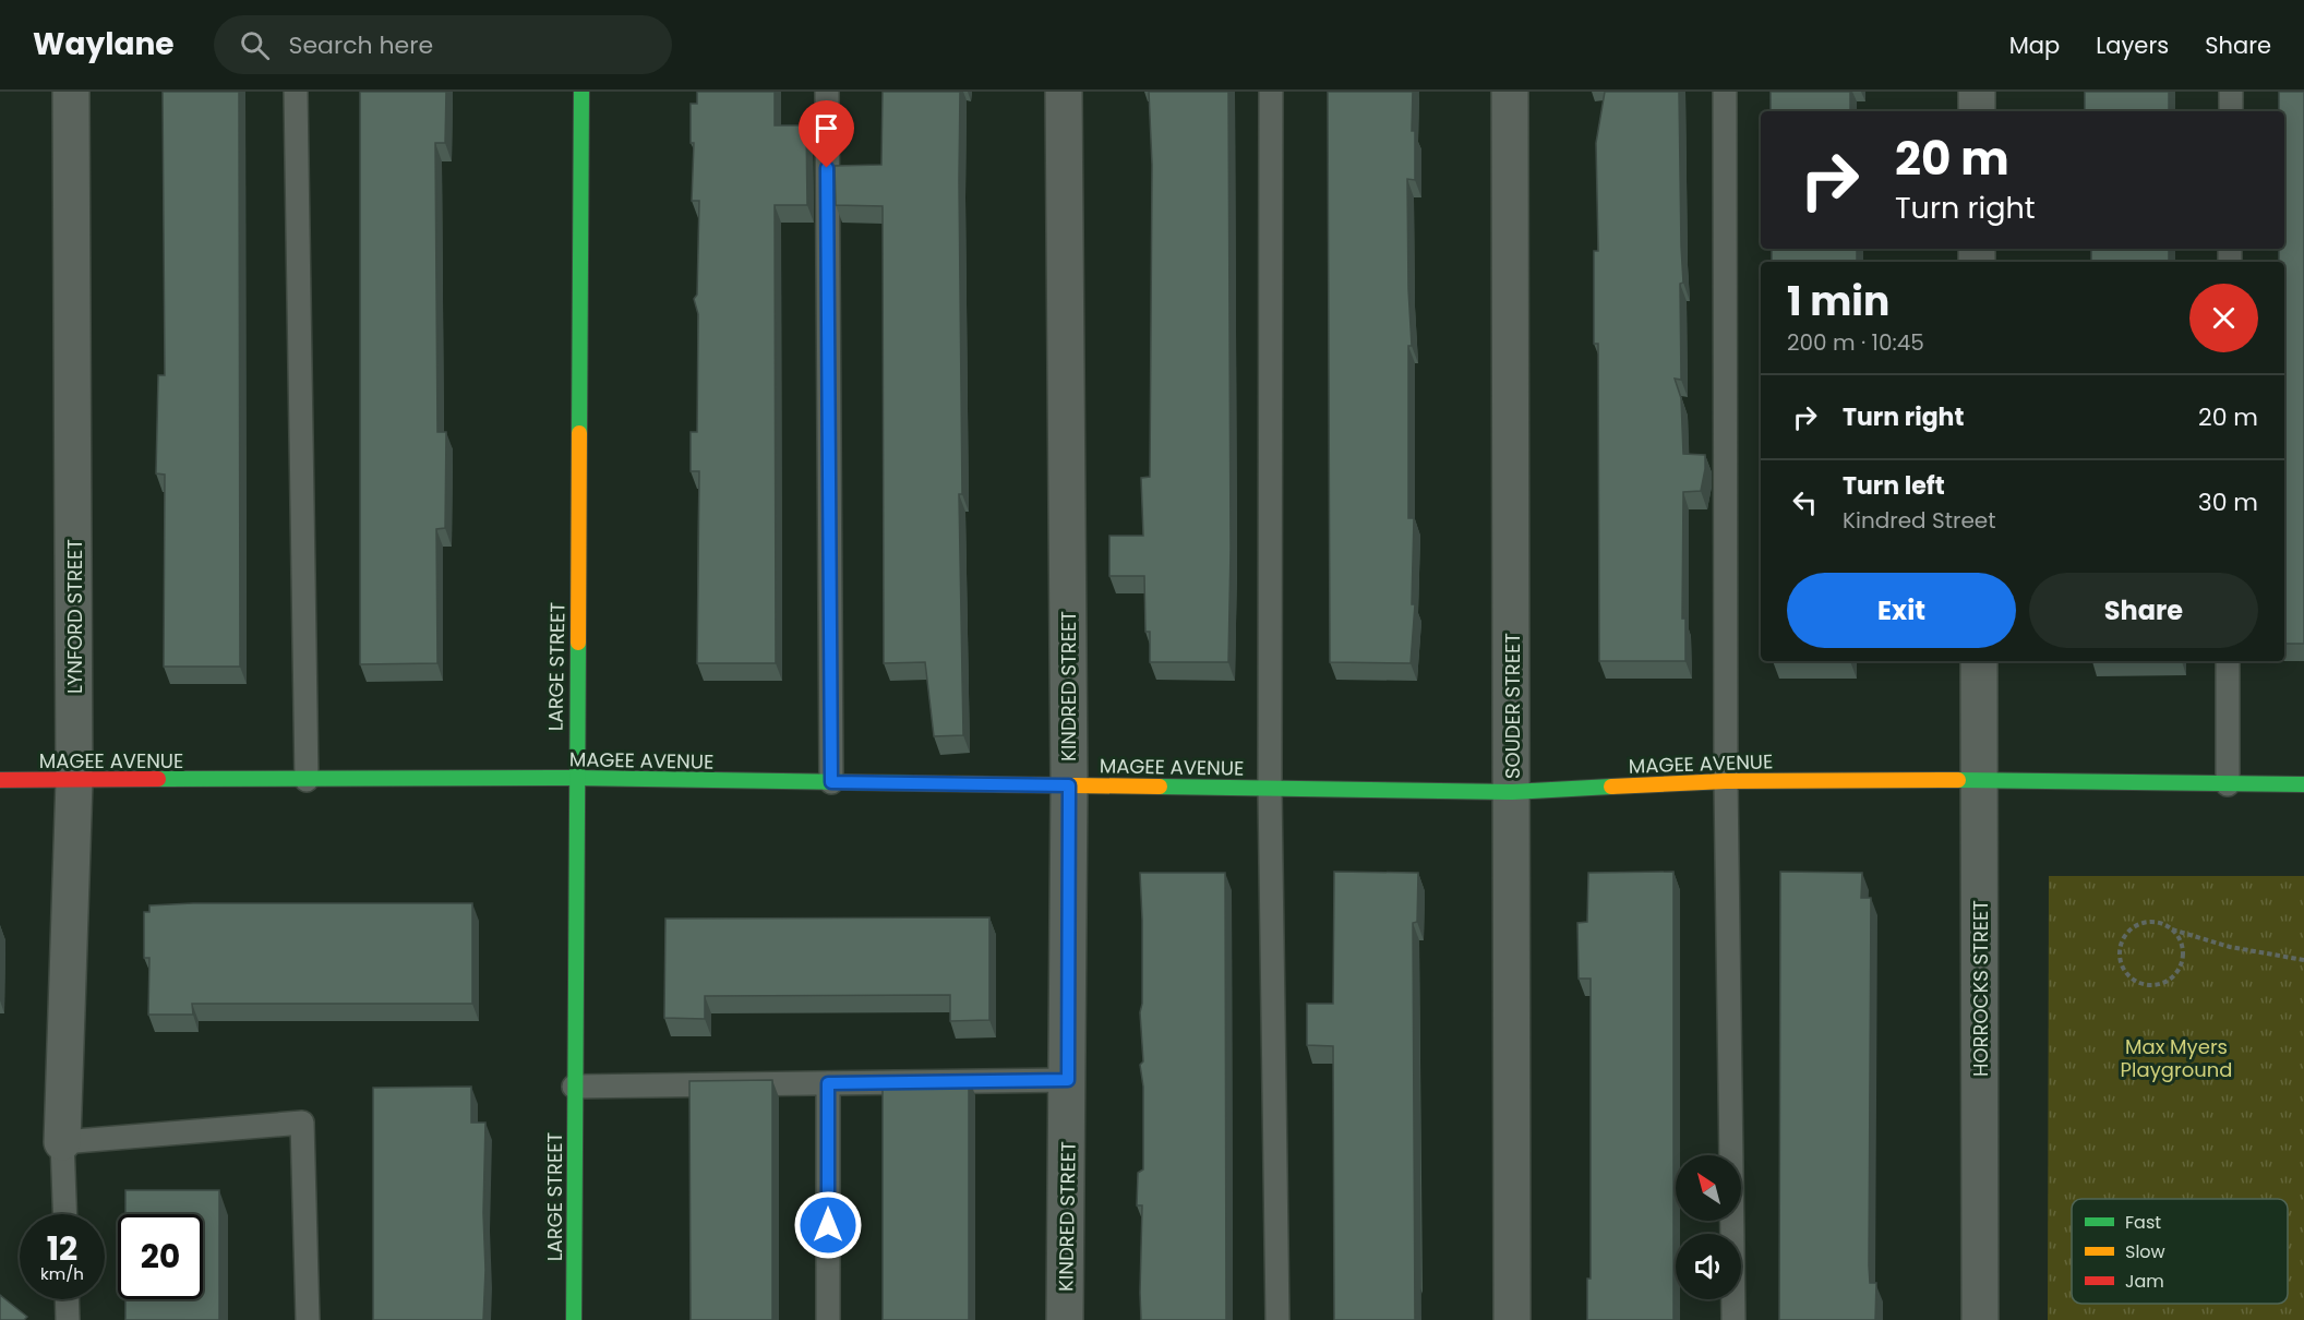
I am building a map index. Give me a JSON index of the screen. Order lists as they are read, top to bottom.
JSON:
{
  "streets": {
    "street": [
      "LYNFORD STREET",
      "LARGE STREET",
      "KINDRED STREET",
      "SOUDER STREET",
      "MAGEE AVENUE",
      "HORROCKS STREET"
    ]
  },
  "crossings": [
    ["LYNFORD STREET", "MAGEE AVENUE"],
    ["LARGE STREET", "MAGEE AVENUE"],
    ["KINDRED STREET", "MAGEE AVENUE"],
    ["SOUDER STREET", "MAGEE AVENUE"],
    ["MAGEE AVENUE", "HORROCKS STREET"]
  ],
  "parks": ["Max Myers Playground"],
  "legend": ["Fast", "Slow", "Jam"],
  "north": "top left",
  "page": {
    "header": "Waylane",
    "search": "Search here",
    "nav": ["Map", "Layers", "Share"],
    "turn": ["20 m", "Turn right"],
    "heading": ["1 min", "200 m · 10:45"],
    "list": [
      {
        "name": "Turn right",
        "value": "20 m"
      },
      {
        "name": "Turn left",
        "note": "Kindred Street",
        "value": "30 m"
      }
    ],
    "buttons": ["Exit", "Share"],
    "speed": "12 km/h",
    "limit": "20"
  }
}
